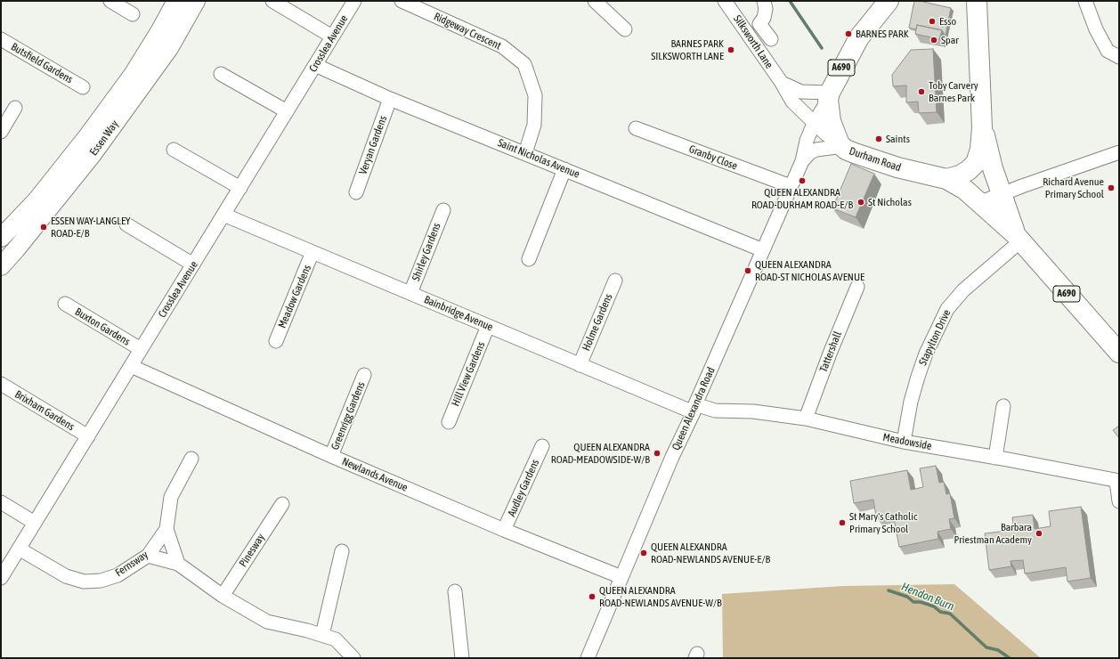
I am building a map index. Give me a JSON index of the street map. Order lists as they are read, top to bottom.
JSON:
{
  "streets": {
    "highway": ["A690", "Durham Road"],
    "main road": ["Essen Way"],
    "street": [
      "Ridgeway Crescent",
      "Silksworth Lane",
      "Crosslea Avenue",
      "Butsfield Gardens",
      "Veryan Gardens",
      "Granby Close",
      "Saint Nicholas Avenue",
      "Shirley Gardens",
      "Meadow Gardens",
      "Bainbridge Avenue",
      "Holme Gardens",
      "Buxton Gardens",
      "Stapylton Drive",
      "Tattershall",
      "Hill View Gardens",
      "Queen Alexandra Road",
      "Brixham Gardens",
      "Greenrigg Gardens",
      "Meadowside",
      "Newlands Avenue",
      "Audley Gardens",
      "Pinesway",
      "Fernsway"
    ]
  },
  "crossings": [
    ["Ridgeway Crescent", "Saint Nicholas Avenue"],
    ["Silksworth Lane", "Durham Road"],
    ["Silksworth Lane", "Queen Alexandra Road"],
    ["Crosslea Avenue", "Saint Nicholas Avenue"],
    ["Crosslea Avenue", "Bainbridge Avenue"],
    ["Crosslea Avenue", "Buxton Gardens"],
    ["Crosslea Avenue", "Brixham Gardens"],
    ["Crosslea Avenue", "Newlands Avenue"],
    ["Crosslea Avenue", "Fernsway"],
    ["A690", "Durham Road"],
    ["A690", "Queen Alexandra Road"],
    ["Veryan Gardens", "Saint Nicholas Avenue"],
    ["Granby Close", "Queen Alexandra Road"],
    ["Saint Nicholas Avenue", "Queen Alexandra Road"],
    ["Durham Road", "Stapylton Drive"],
    ["Durham Road", "Queen Alexandra Road"],
    ["Shirley Gardens", "Bainbridge Avenue"],
    ["Meadow Gardens", "Bainbridge Avenue"],
    ["Bainbridge Avenue", "Holme Gardens"],
    ["Bainbridge Avenue", "Hill View Gardens"],
    ["Bainbridge Avenue", "Queen Alexandra Road"],
    ["Bainbridge Avenue", "Meadowside"],
    ["Stapylton Drive", "Meadowside"],
    ["Tattershall", "Meadowside"],
    ["Queen Alexandra Road", "Meadowside"],
    ["Queen Alexandra Road", "Newlands Avenue"],
    ["Greenrigg Gardens", "Newlands Avenue"],
    ["Newlands Avenue", "Audley Gardens"]
  ],
  "water": ["Hendon Burn"],
  "places": [
    "Esso",
    "BARNES PARK",
    "Spar",
    "BARNES PARK SILKSWORTH LANE",
    "Toby Carvery Barnes Park",
    "Saints",
    "QUEEN ALEXANDRA ROAD-DURHAM ROAD-E/B",
    "Richard Avenue Primary School",
    "St Nicholas",
    "ESSEN WAY-LANGLEY ROAD-E/B",
    "QUEEN ALEXANDRA ROAD-ST NICHOLAS AVENUE",
    "QUEEN ALEXANDRA ROAD-MEADOWSIDE-W/B",
    "St Mary's Catholic Primary School",
    "Barbara Priestman Academy",
    "QUEEN ALEXANDRA ROAD-NEWLANDS AVENUE-E/B",
    "QUEEN ALEXANDRA ROAD-NEWLANDS AVENUE-W/B"
  ]
}
